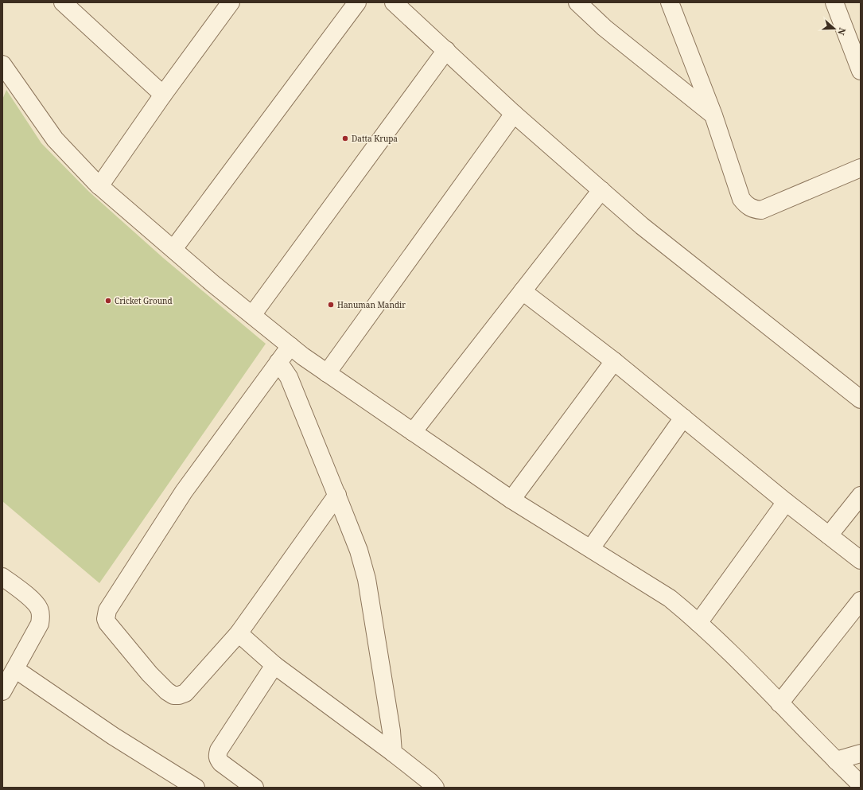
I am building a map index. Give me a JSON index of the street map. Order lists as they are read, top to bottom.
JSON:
{
  "places": ["Datta Krupa", "Cricket Ground", "Hanuman Mandir"],
  "north": "right"
}
